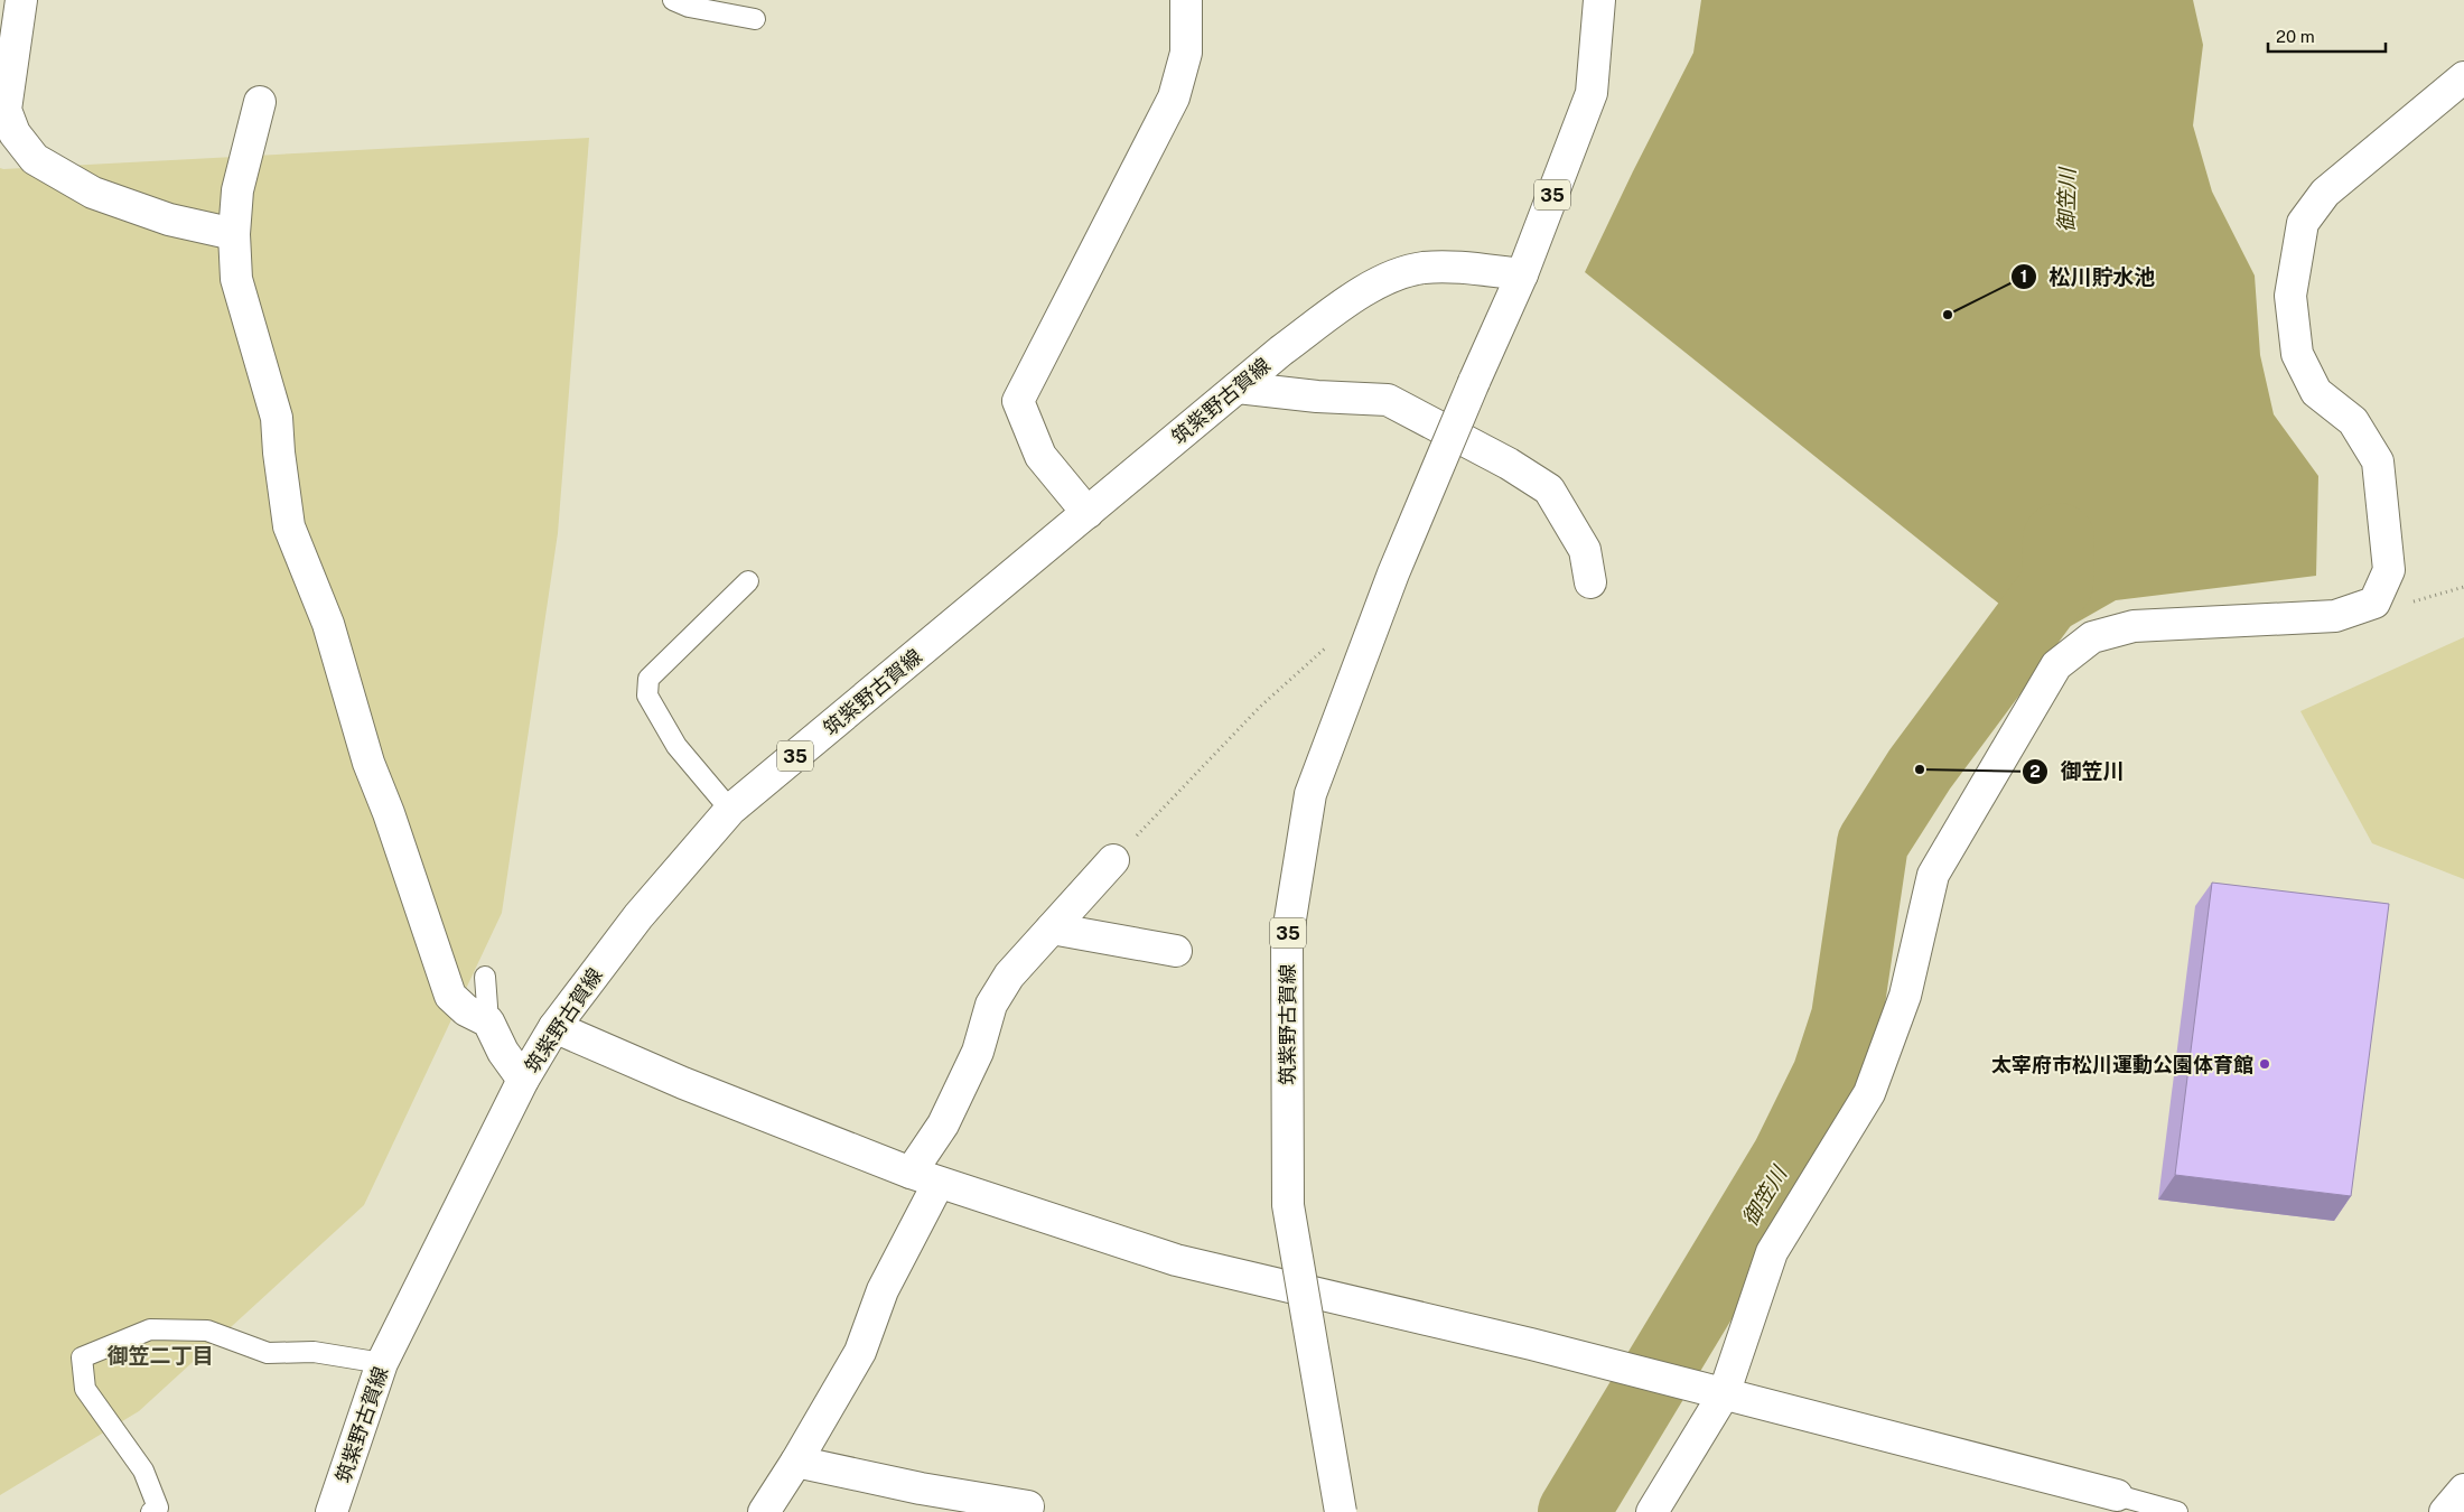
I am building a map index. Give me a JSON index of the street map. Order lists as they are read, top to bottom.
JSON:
{
  "streets": {
    "street": ["35", "筑紫野古賀線"]
  },
  "districts": ["御笠二丁目"],
  "water": ["御笠川"],
  "places": ["松川貯水池", "御笠川", "太宰府市松川運動公園体育館"],
  "scale_bar": "20 m"
}
